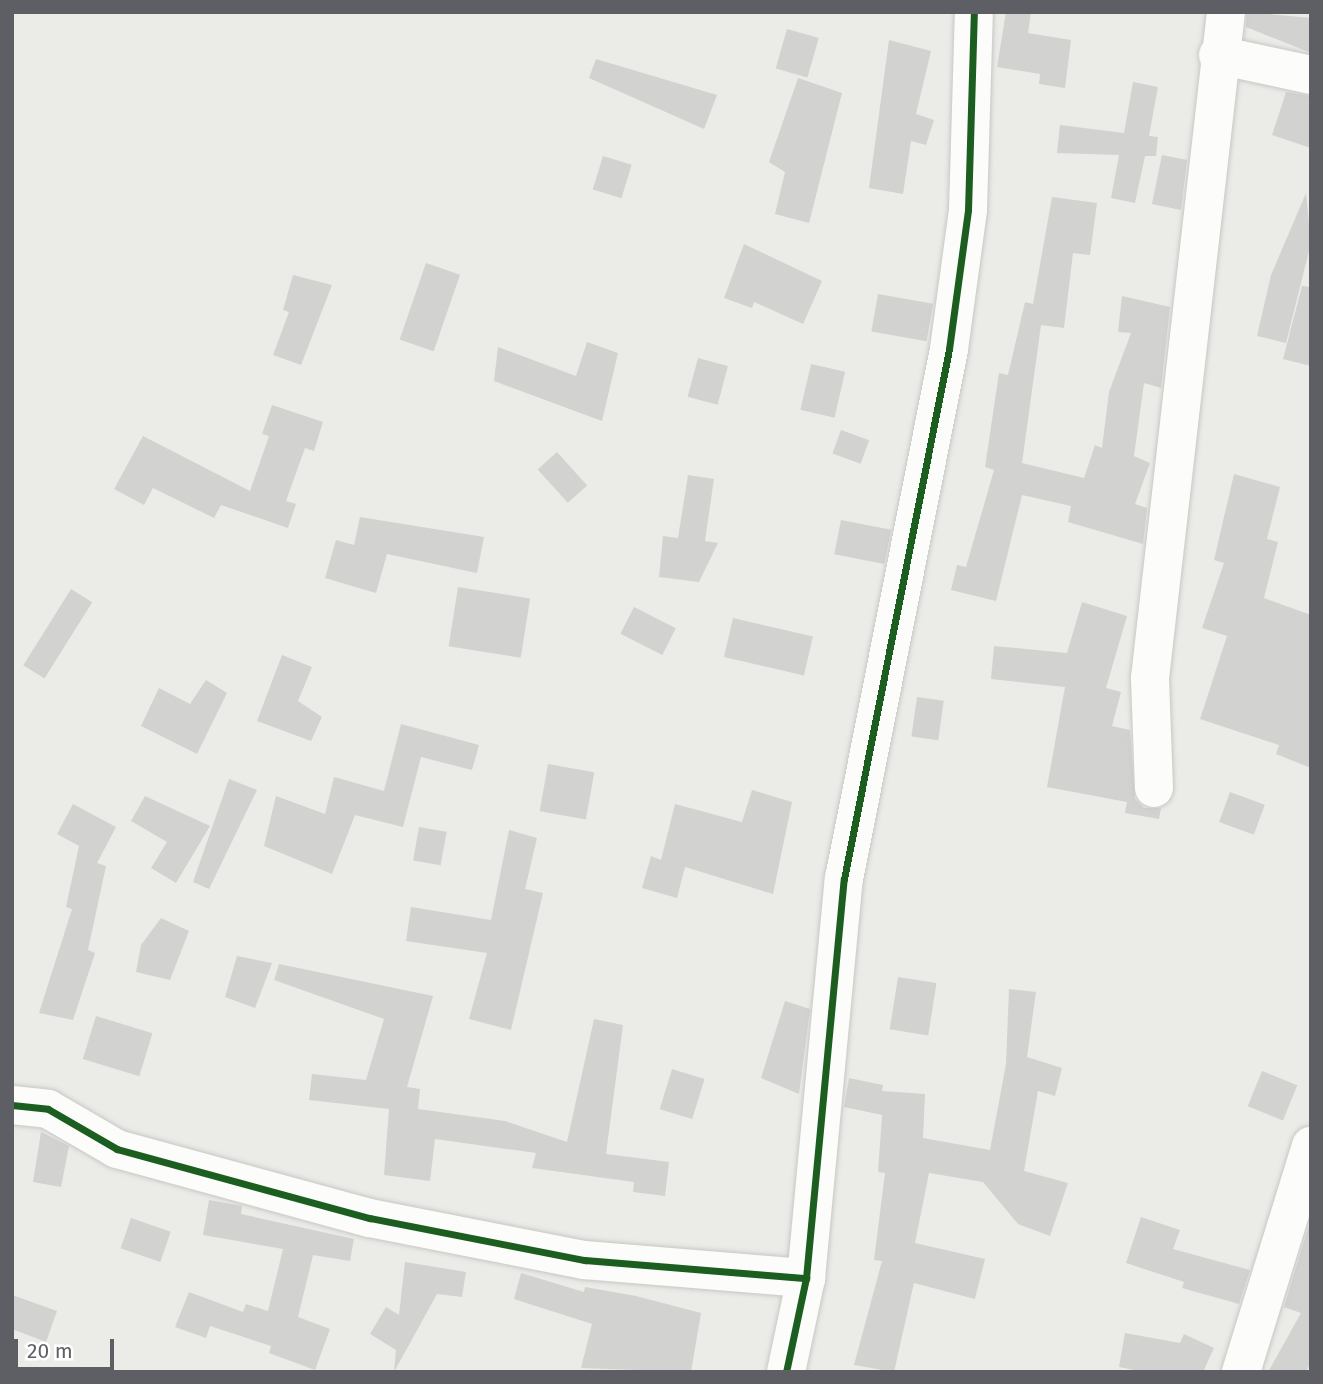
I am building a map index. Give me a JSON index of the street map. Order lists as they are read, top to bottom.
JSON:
{
  "scale_bar": "20 m"
}
